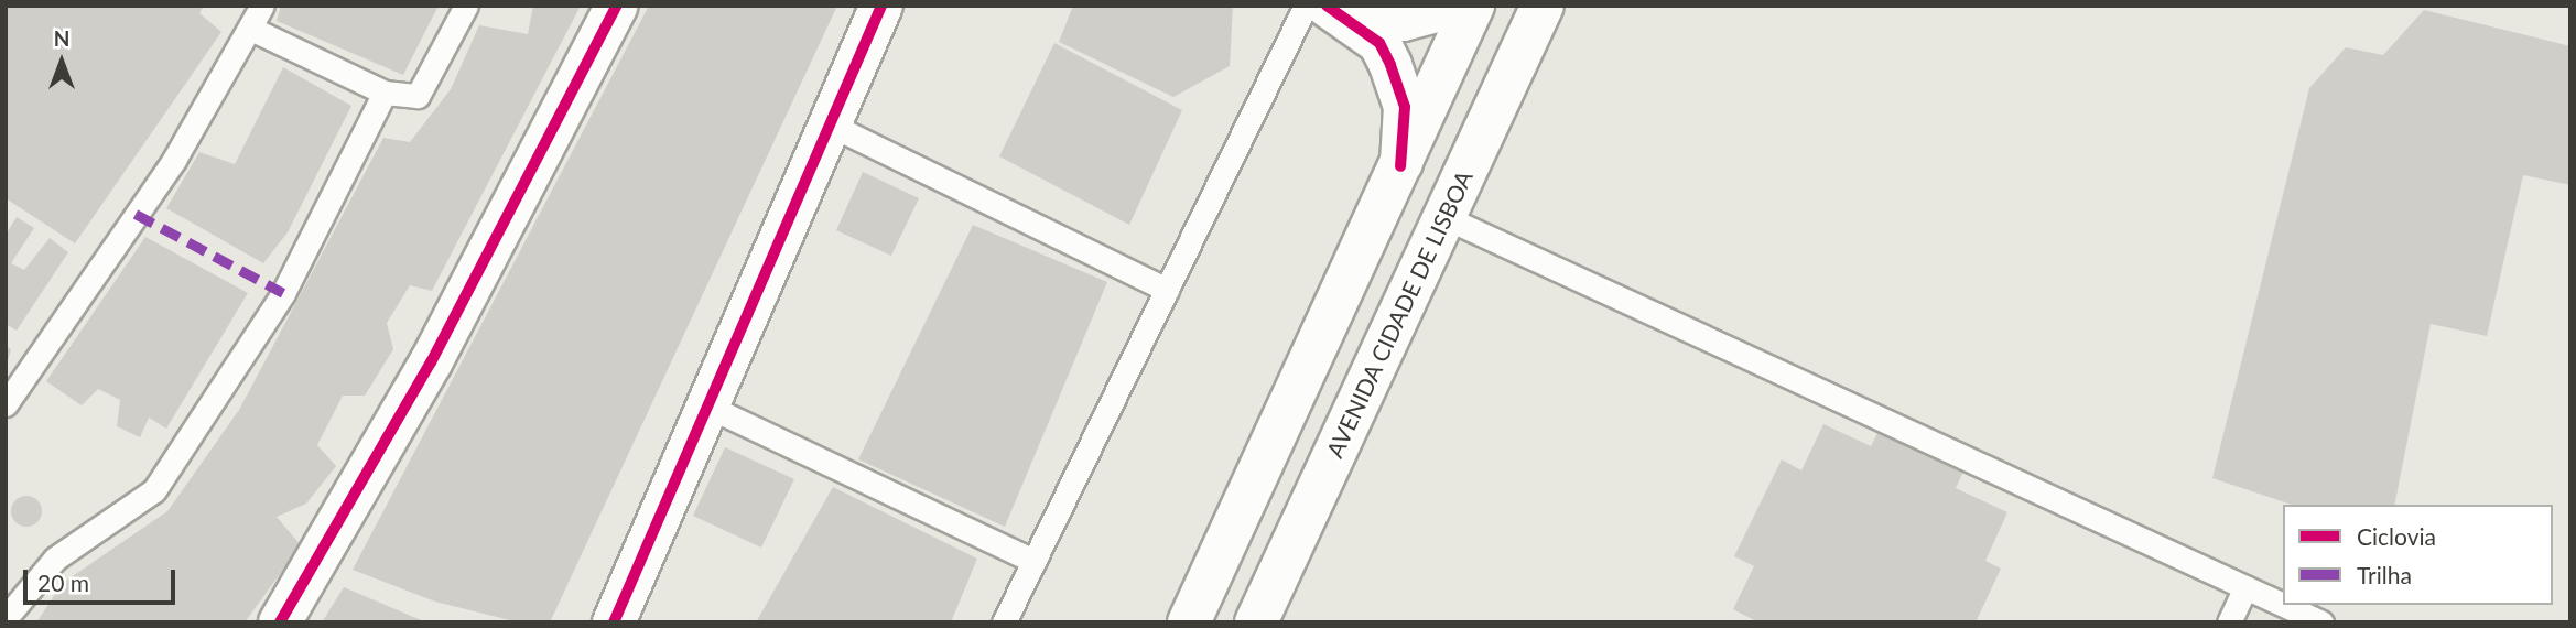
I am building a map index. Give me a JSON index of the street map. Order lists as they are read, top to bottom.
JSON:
{
  "streets": {
    "street": ["AVENIDA CIDADE DE LISBOA"]
  },
  "legend": ["Ciclovia", "Trilha"],
  "scale_bar": "20 m",
  "north": "top"
}
